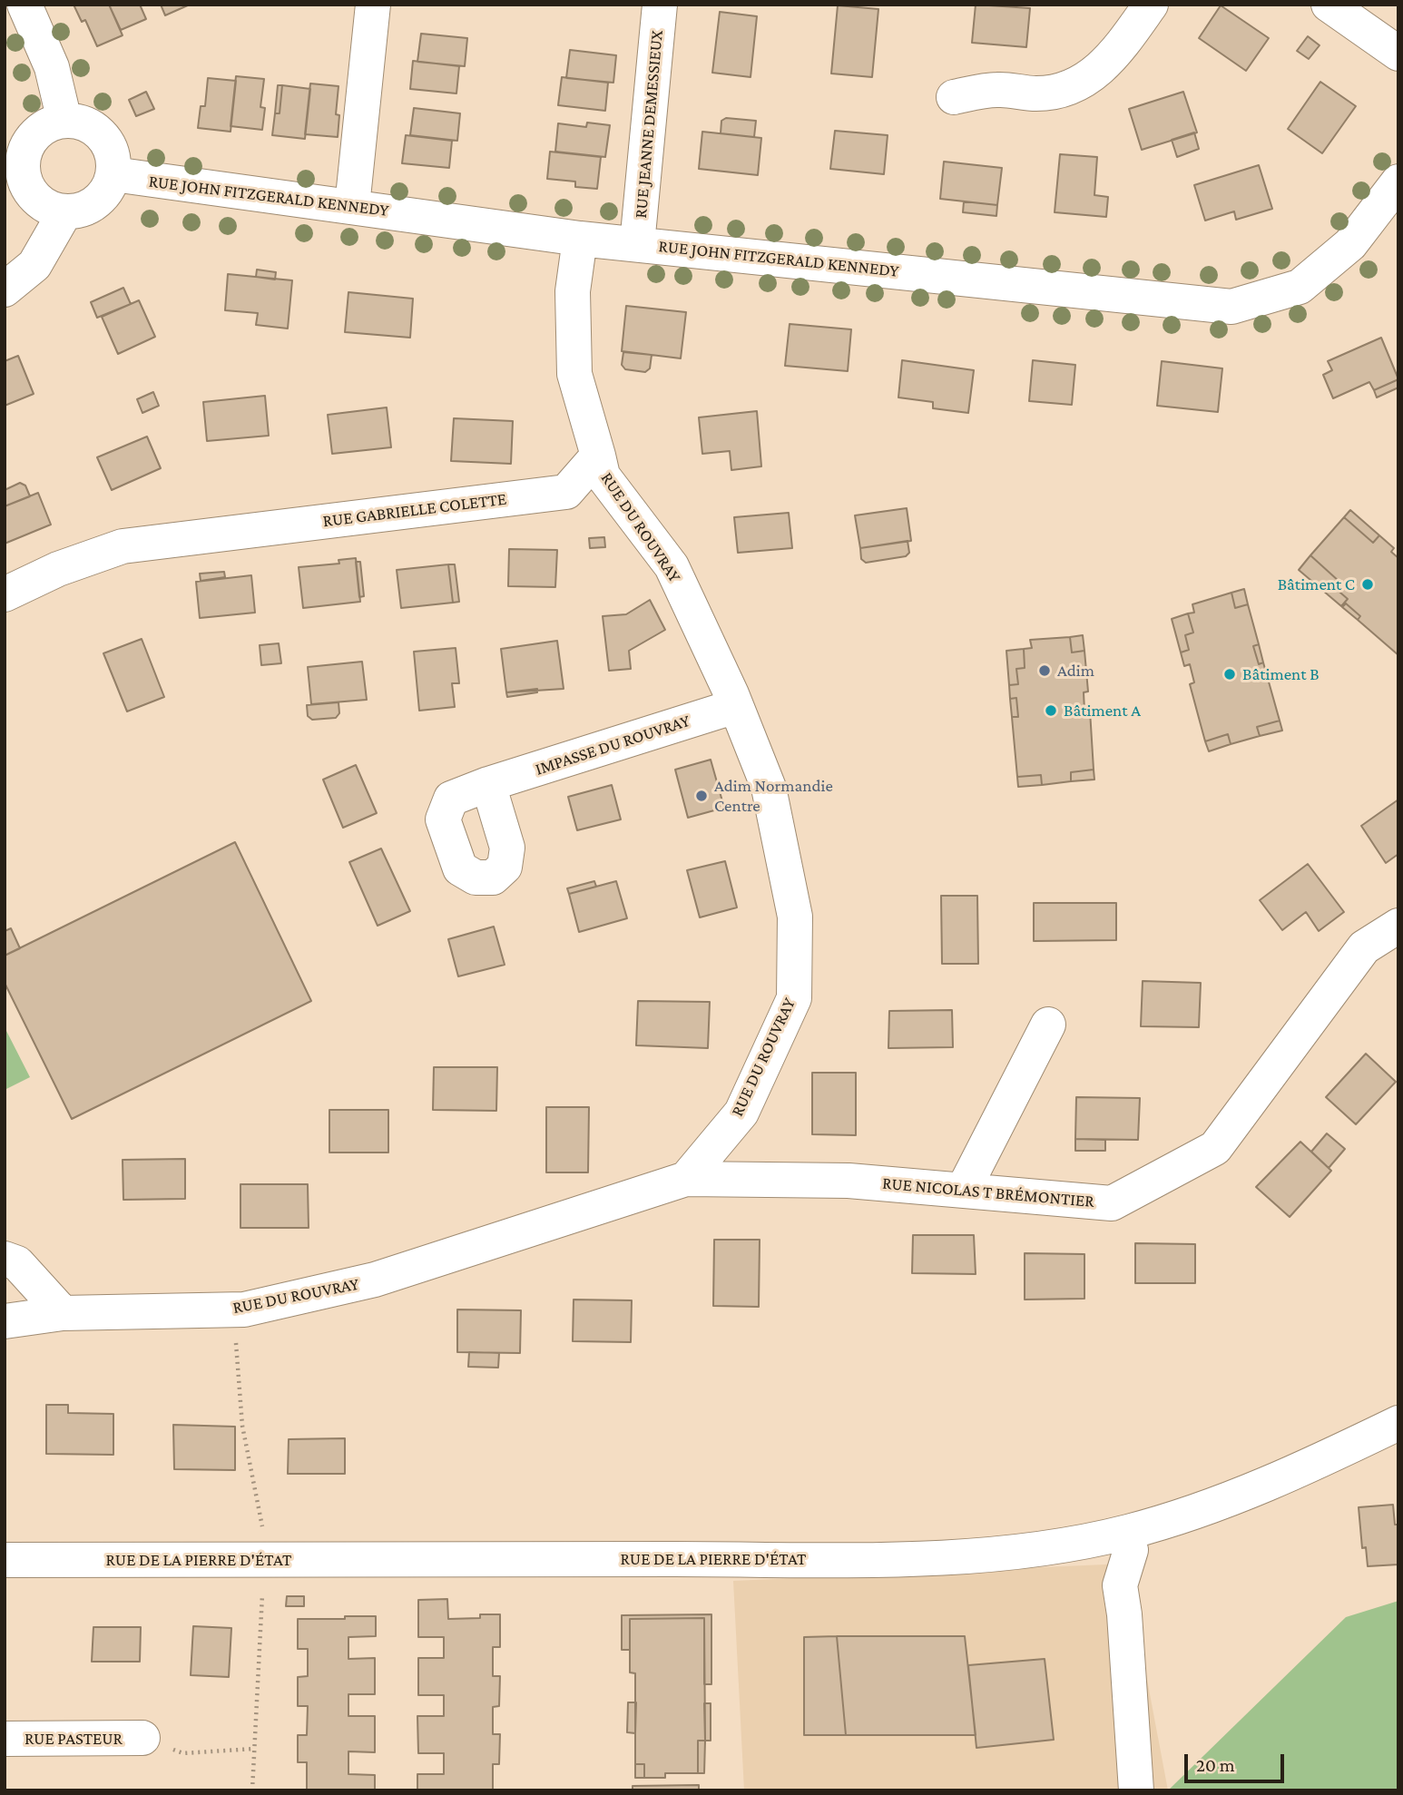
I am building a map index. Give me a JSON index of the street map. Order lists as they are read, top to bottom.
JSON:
{
  "streets": {
    "street": [
      "RUE JEANNE DEMESSIEUX",
      "RUE JOHN FITZGERALD KENNEDY",
      "RUE GABRIELLE COLETTE",
      "RUE DU ROUVRAY",
      "IMPASSE DU ROUVRAY",
      "RUE NICOLAS T BRÉMONTIER",
      "RUE DE LA PIERRE D'ÉTAT",
      "RUE PASTEUR"
    ]
  },
  "crossings": [
    ["RUE JEANNE DEMESSIEUX", "RUE JOHN FITZGERALD KENNEDY"],
    ["RUE GABRIELLE COLETTE", "RUE DU ROUVRAY"],
    ["RUE DU ROUVRAY", "IMPASSE DU ROUVRAY"],
    ["RUE DU ROUVRAY", "RUE NICOLAS T BRÉMONTIER"]
  ],
  "places": [
    "Bâtiment C",
    "Adim",
    "Bâtiment B",
    "Bâtiment A",
    "Adim Normandie Centre"
  ],
  "scale_bar": "20 m"
}
